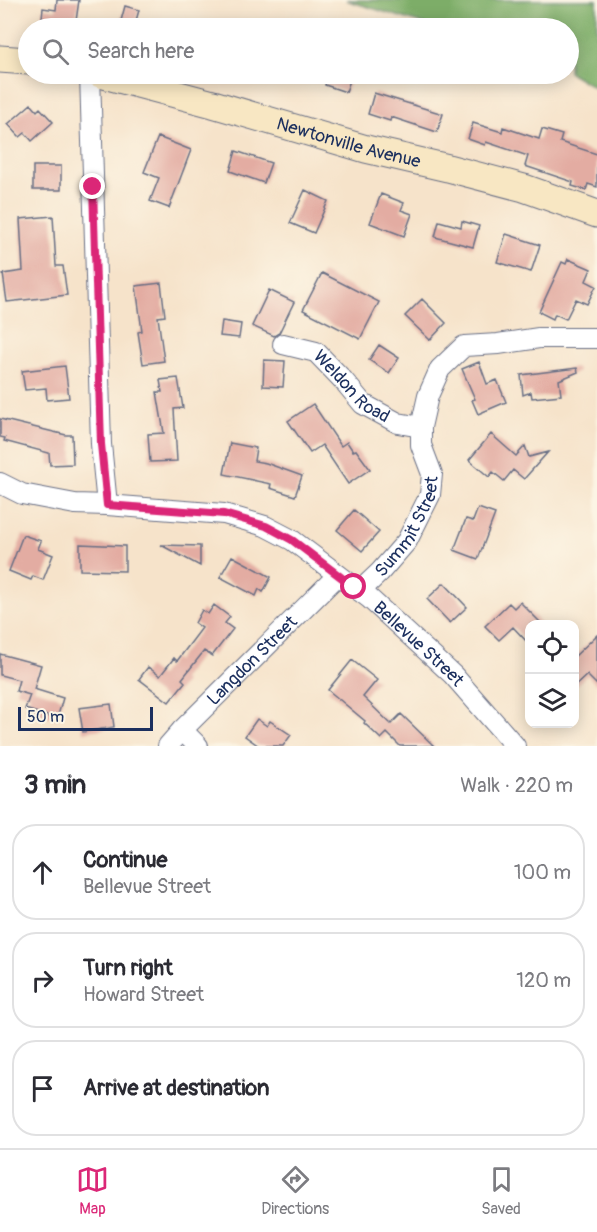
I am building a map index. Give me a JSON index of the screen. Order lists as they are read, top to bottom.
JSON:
{
  "streets": {
    "main road": ["Newtonville Avenue"],
    "street": [
      "Weldon Road",
      "Summit Street",
      "Bellevue Street",
      "Langdon Street"
    ]
  },
  "crossings": [
    ["Weldon Road", "Summit Street"],
    ["Summit Street", "Bellevue Street"],
    ["Bellevue Street", "Langdon Street"]
  ],
  "scale_bar": "50 m",
  "page": {
    "search": "Search here",
    "scale": "50 m",
    "heading": ["3 min", "Walk · 220 m"],
    "list": [
      ["Continue", "Bellevue Street", "100 m"],
      ["Turn right", "Howard Street", "120 m"],
      "Arrive at destination"
    ],
    "nav": ["Map", "Directions", "Saved"]
  }
}
